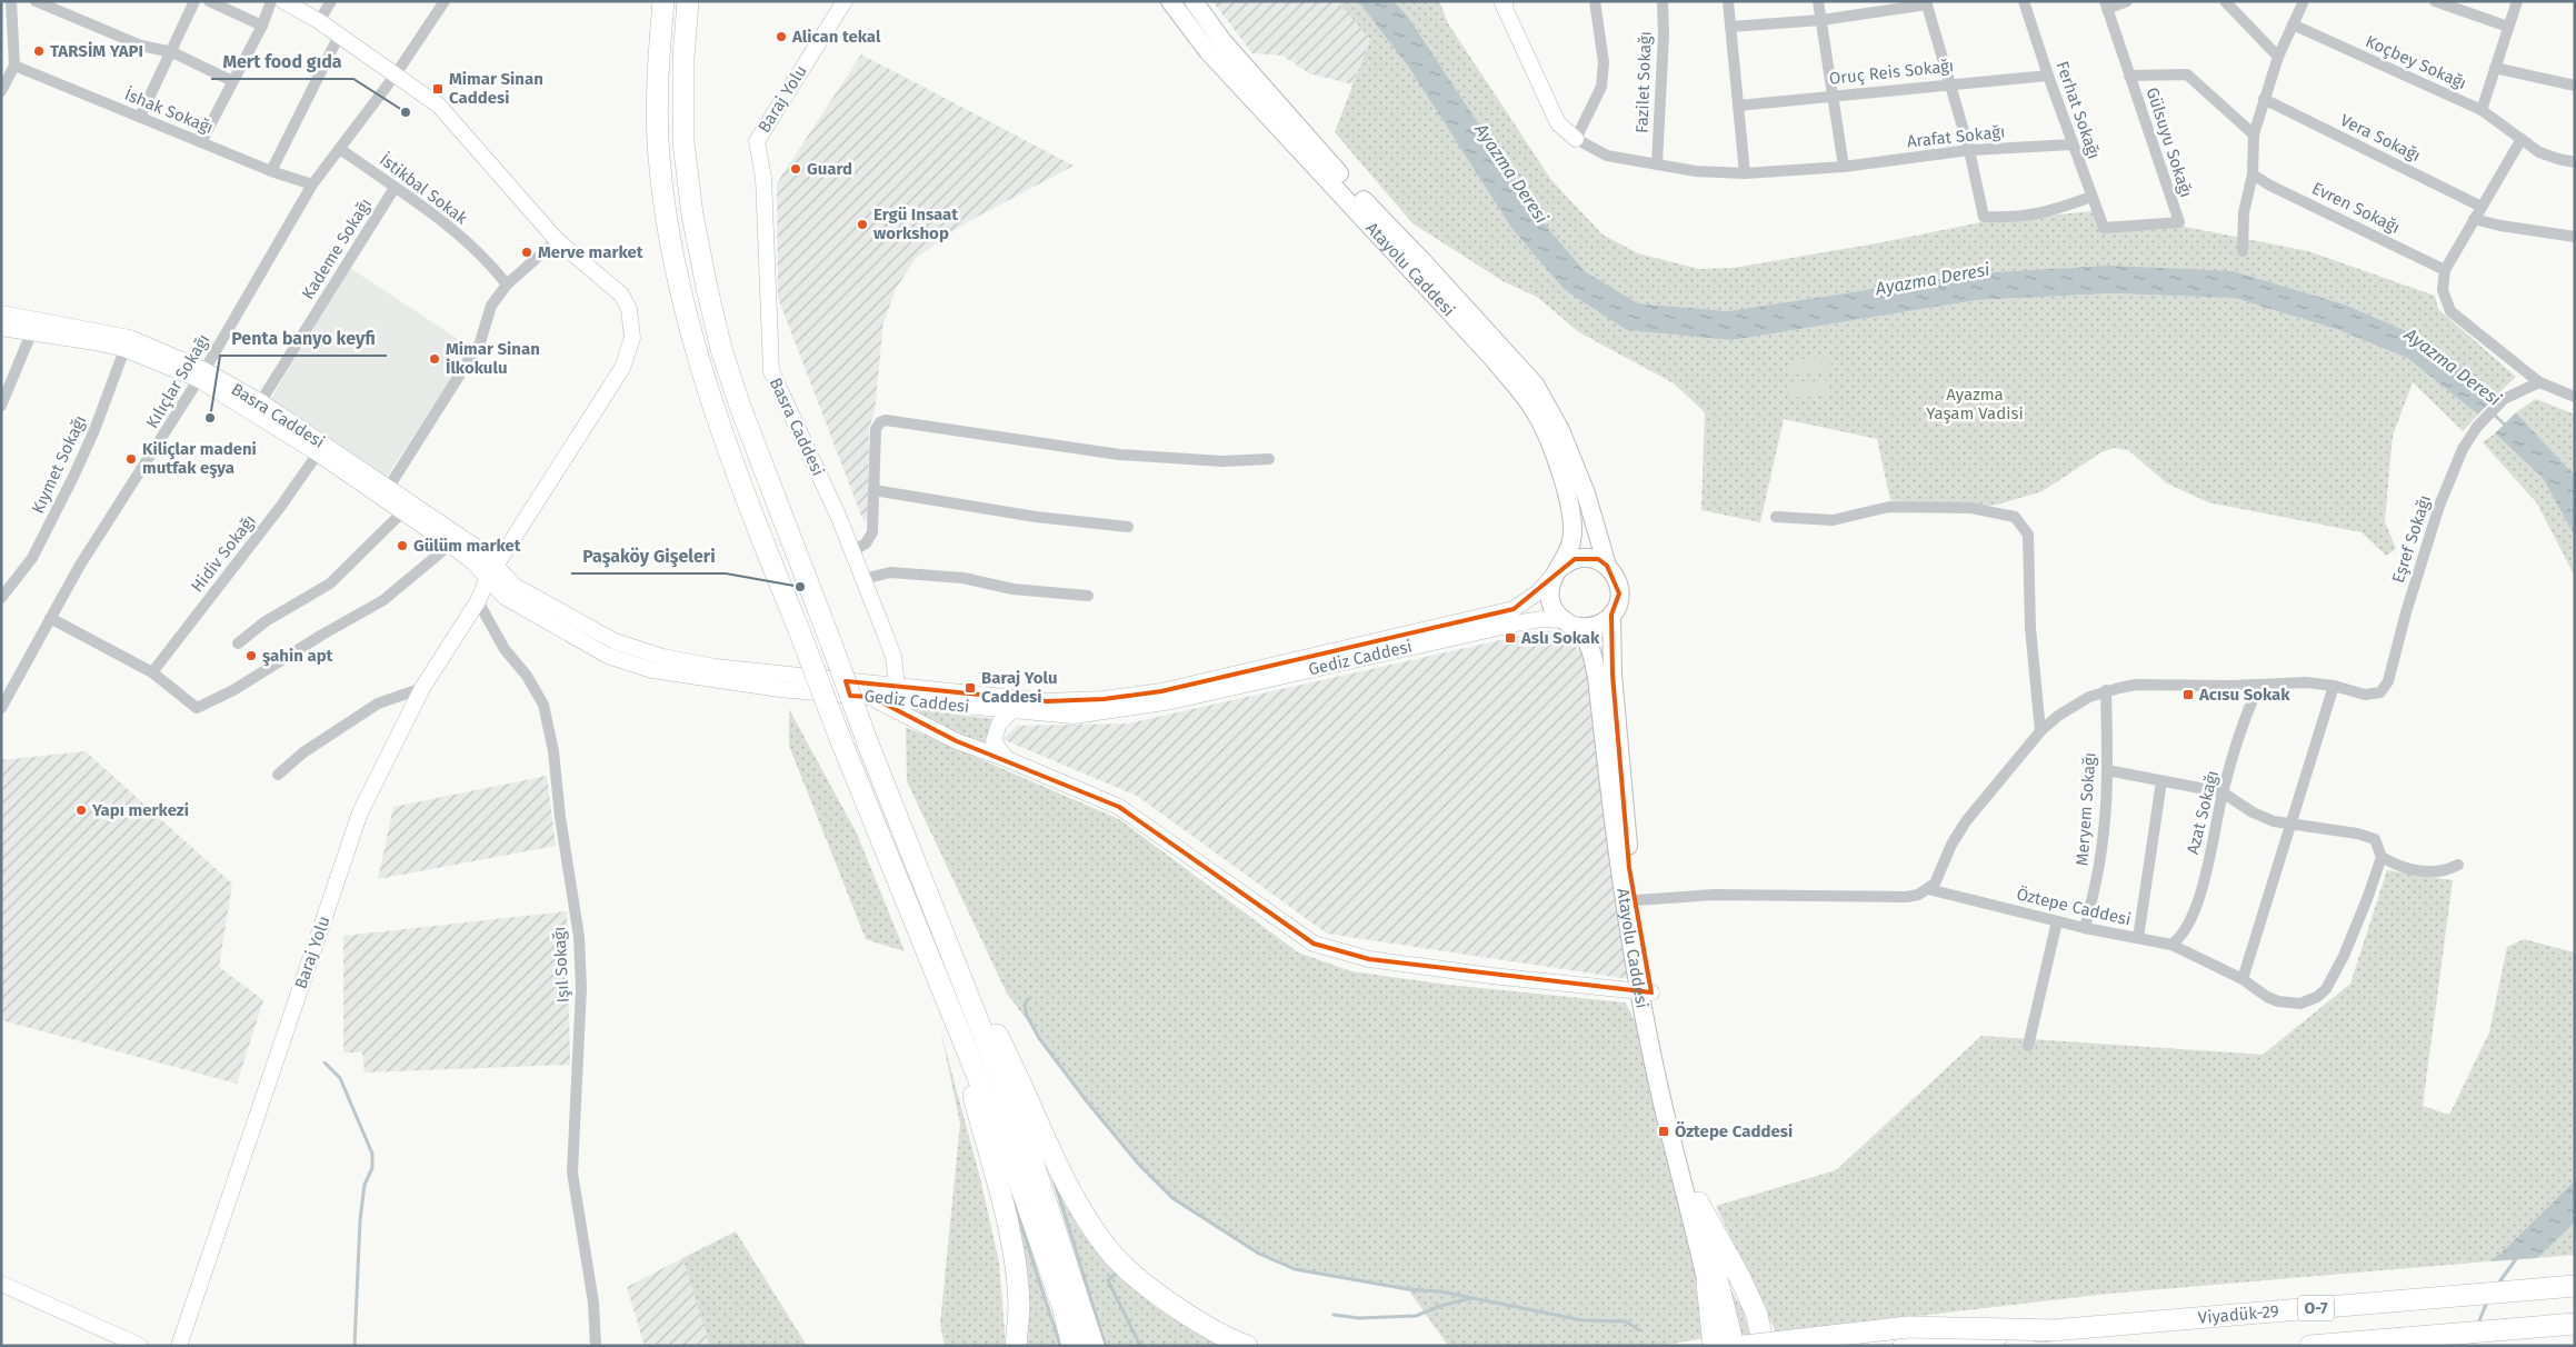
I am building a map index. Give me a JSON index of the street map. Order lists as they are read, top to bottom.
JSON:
{
  "streets": {
    "highway": ["O-7", "Viyadük-29"],
    "main road": ["Atayolu Caddesi"],
    "street": [
      "Koçbey Sokağı",
      "Oruç Reis Sokağı",
      "Fazilet Sokağı",
      "Baraj Yolu",
      "Ferhat Sokağı",
      "İshak Sokağı",
      "Arafat Sokağı",
      "Vera Sokağı",
      "Gülsuyu Sokağı",
      "İstikbal Sokak",
      "Evren Sokağı",
      "Kademe Sokağı",
      "Kılıçlar Sokağı",
      "Basra Caddesi",
      "Kıymet Sokağı",
      "Eşref Sokağı",
      "Hidiv Sokağı",
      "Gediz Caddesi",
      "Meryem Sokağı",
      "Azat Sokağı",
      "Öztepe Caddesi",
      "Işıl Sokağı"
    ]
  },
  "crossings": [
    ["Oruç Reis Sokağı", "Ferhat Sokağı"],
    ["Fazilet Sokağı", "Arafat Sokağı"],
    ["Baraj Yolu", "Basra Caddesi"],
    ["Baraj Yolu", "Gediz Caddesi"],
    ["Baraj Yolu", "Işıl Sokağı"],
    ["Ferhat Sokağı", "Arafat Sokağı"],
    ["Ferhat Sokağı", "Gülsuyu Sokağı"],
    ["İshak Sokağı", "Kılıçlar Sokağı"],
    ["İstikbal Sokak", "Kademe Sokağı"],
    ["İstikbal Sokak", "Kılıçlar Sokağı"],
    ["Kademe Sokağı", "Basra Caddesi"],
    ["Atayolu Caddesi", "Gediz Caddesi"],
    ["Kılıçlar Sokağı", "Basra Caddesi"],
    ["Basra Caddesi", "Kıymet Sokağı"],
    ["Basra Caddesi", "Hidiv Sokağı"],
    ["Basra Caddesi", "Gediz Caddesi"],
    ["Eşref Sokağı", "Meryem Sokağı"],
    ["Eşref Sokağı", "Azat Sokağı"],
    ["Eşref Sokağı", "Öztepe Caddesi"],
    ["Meryem Sokağı", "Öztepe Caddesi"],
    ["Azat Sokağı", "Öztepe Caddesi"]
  ],
  "water": ["Ayazma Deresi"],
  "parks": ["Ayazma Yaşam Vadisi"],
  "places": {
    "other": [
      "Alican tekal",
      "TARSİM YAPI",
      "Mert food gıda",
      "Guard",
      "Ergü Insaat workshop",
      "Merve market",
      "Mimar Sinan İlkokulu",
      "Penta banyo keyfi",
      "Kiliçlar madeni mutfak eşya",
      "Gülüm market",
      "Paşaköy Gişeleri",
      "şahin apt",
      "Yapı merkezi"
    ],
    "transit": [
      "Mimar Sinan Caddesi",
      "Aslı Sokak",
      "Baraj Yolu Caddesi",
      "Acısu Sokak",
      "Öztepe Caddesi"
    ]
  }
}
